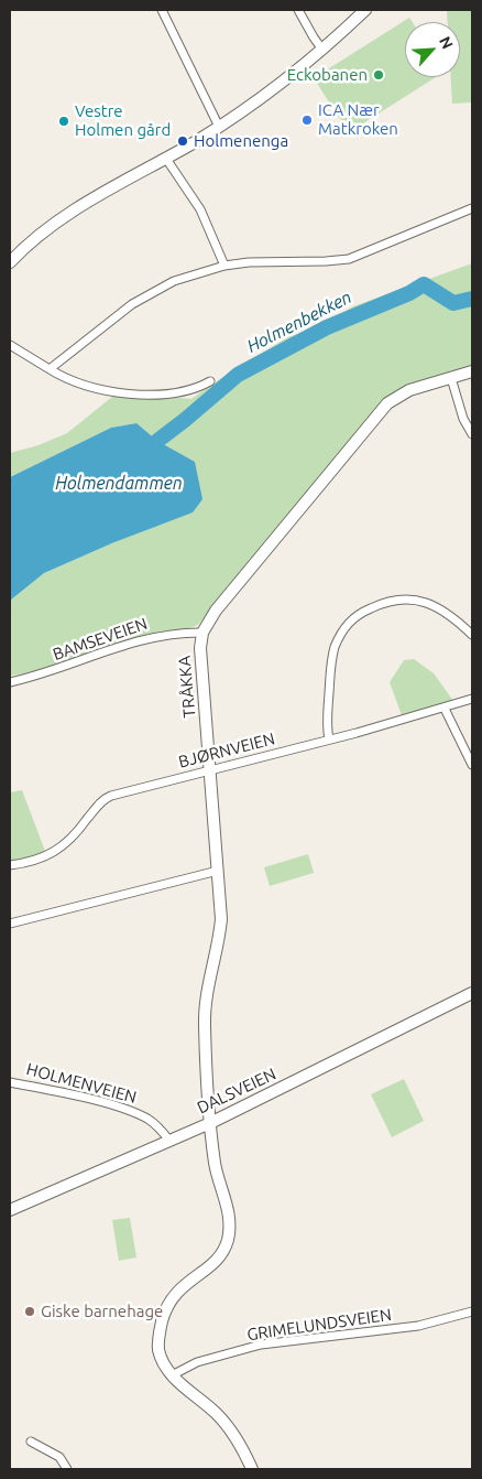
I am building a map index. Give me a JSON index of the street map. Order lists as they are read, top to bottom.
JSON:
{
  "streets": {
    "street": [
      "BAMSEVEIEN",
      "TRÅKKA",
      "BJØRNVEIEN",
      "HOLMENVEIEN",
      "DALSVEIEN",
      "GRIMELUNDSVEIEN"
    ]
  },
  "crossings": [
    ["BAMSEVEIEN", "TRÅKKA"],
    ["TRÅKKA", "BJØRNVEIEN"],
    ["TRÅKKA", "DALSVEIEN"],
    ["HOLMENVEIEN", "DALSVEIEN"]
  ],
  "water": ["Holmenbekken", "Holmendammen"],
  "places": [
    "Eckobanen",
    "ICA Nær Matkroken",
    "Vestre Holmen gård",
    "Holmenenga",
    "Giske barnehage"
  ],
  "north": "top right"
}
